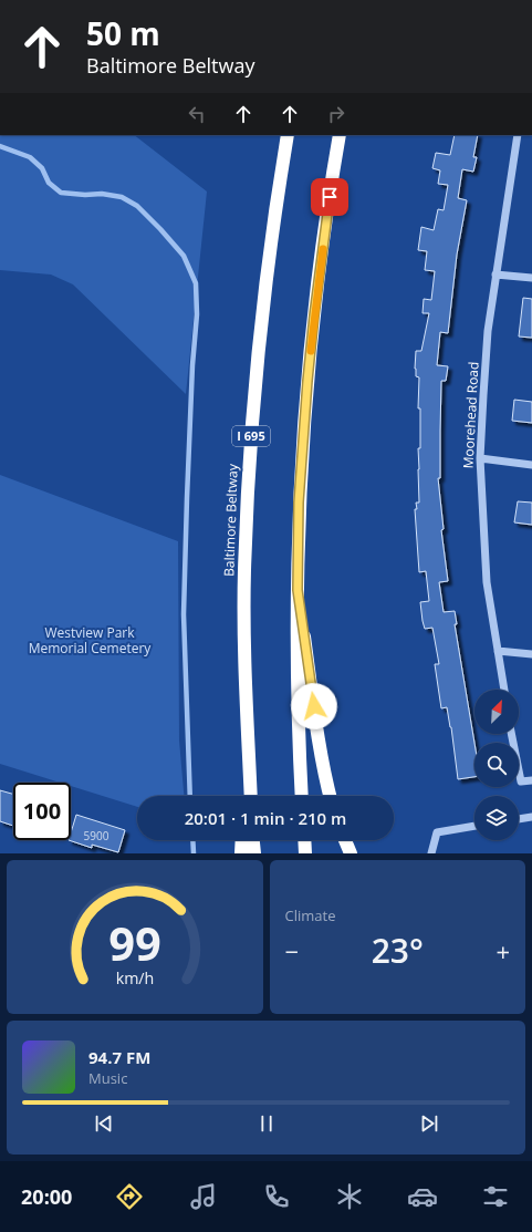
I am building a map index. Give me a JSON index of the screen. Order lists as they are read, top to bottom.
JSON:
{
  "streets": {
    "highway": ["I 695", "Baltimore Beltway"],
    "street": ["Moorehead Road"]
  },
  "parks": ["Westview Park Memorial Cemetery"],
  "house_numbers": ["5900"],
  "north": "top right",
  "page": {
    "turn": ["50 m", "Baltimore Beltway"],
    "limit": "100",
    "trip": "20:01 · 1 min · 210 m",
    "tile": "Climate",
    "heat": ["−", "23°", "+"],
    "song": ["94.7 FM", "Music"],
    "tabs": "20:00",
    "gauge": ["99", "km/h"]
  }
}
